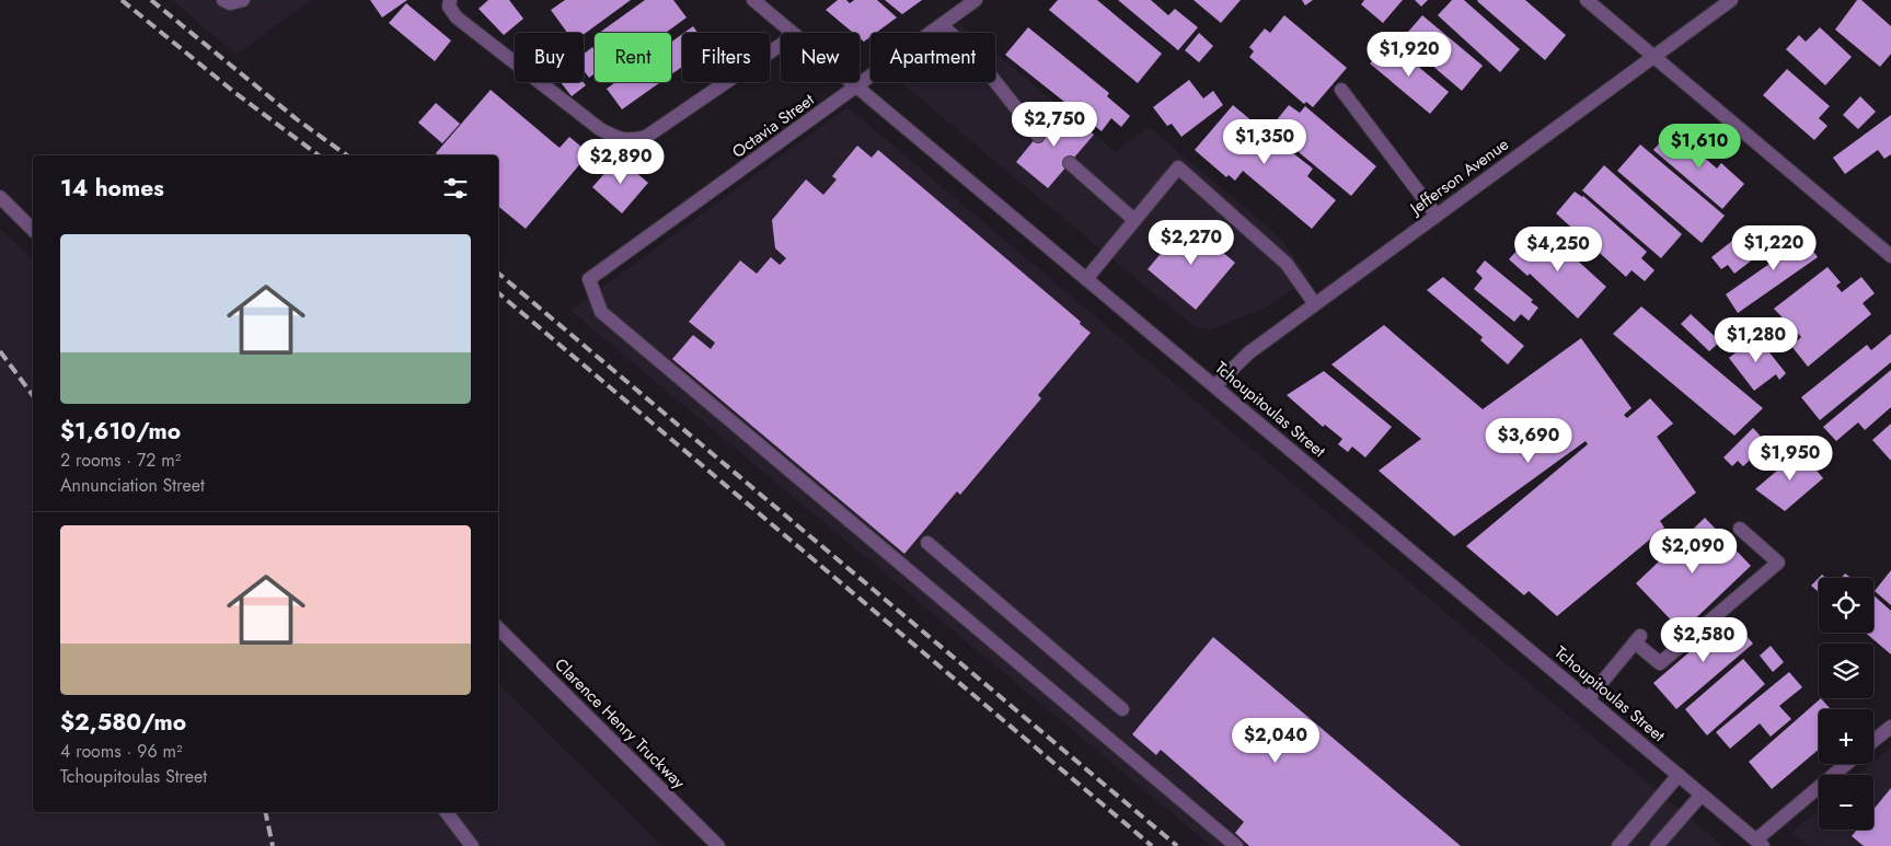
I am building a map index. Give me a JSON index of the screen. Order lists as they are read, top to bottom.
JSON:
{
  "streets": {
    "street": [
      "Octavia Street",
      "Jefferson Avenue",
      "Tchoupitoulas Street",
      "Clarence Henry Truckway"
    ]
  },
  "crossings": [
    ["Octavia Street", "Tchoupitoulas Street"],
    ["Jefferson Avenue", "Tchoupitoulas Street"]
  ],
  "page": {
    "price": [
      "$1,920",
      "$2,750",
      "$1,350",
      "$1,610",
      "$2,890",
      "$2,270",
      "$1,220",
      "$4,250",
      "$1,280",
      "$3,690",
      "$1,950",
      "$2,090",
      "$2,580",
      "$2,040"
    ],
    "chip": [
      "Buy",
      "Rent",
      "Filters",
      "New",
      "Apartment"
    ],
    "heading": "14 homes",
    "list": [
      {
        "name": "$1,610/mo",
        "note": "2 rooms · 72 m² · Annunciation Street"
      },
      {
        "name": "$2,580/mo",
        "note": "4 rooms · 96 m² · Tchoupitoulas Street"
      }
    ],
    "map_buttons": ["+", "−"]
  }
}
